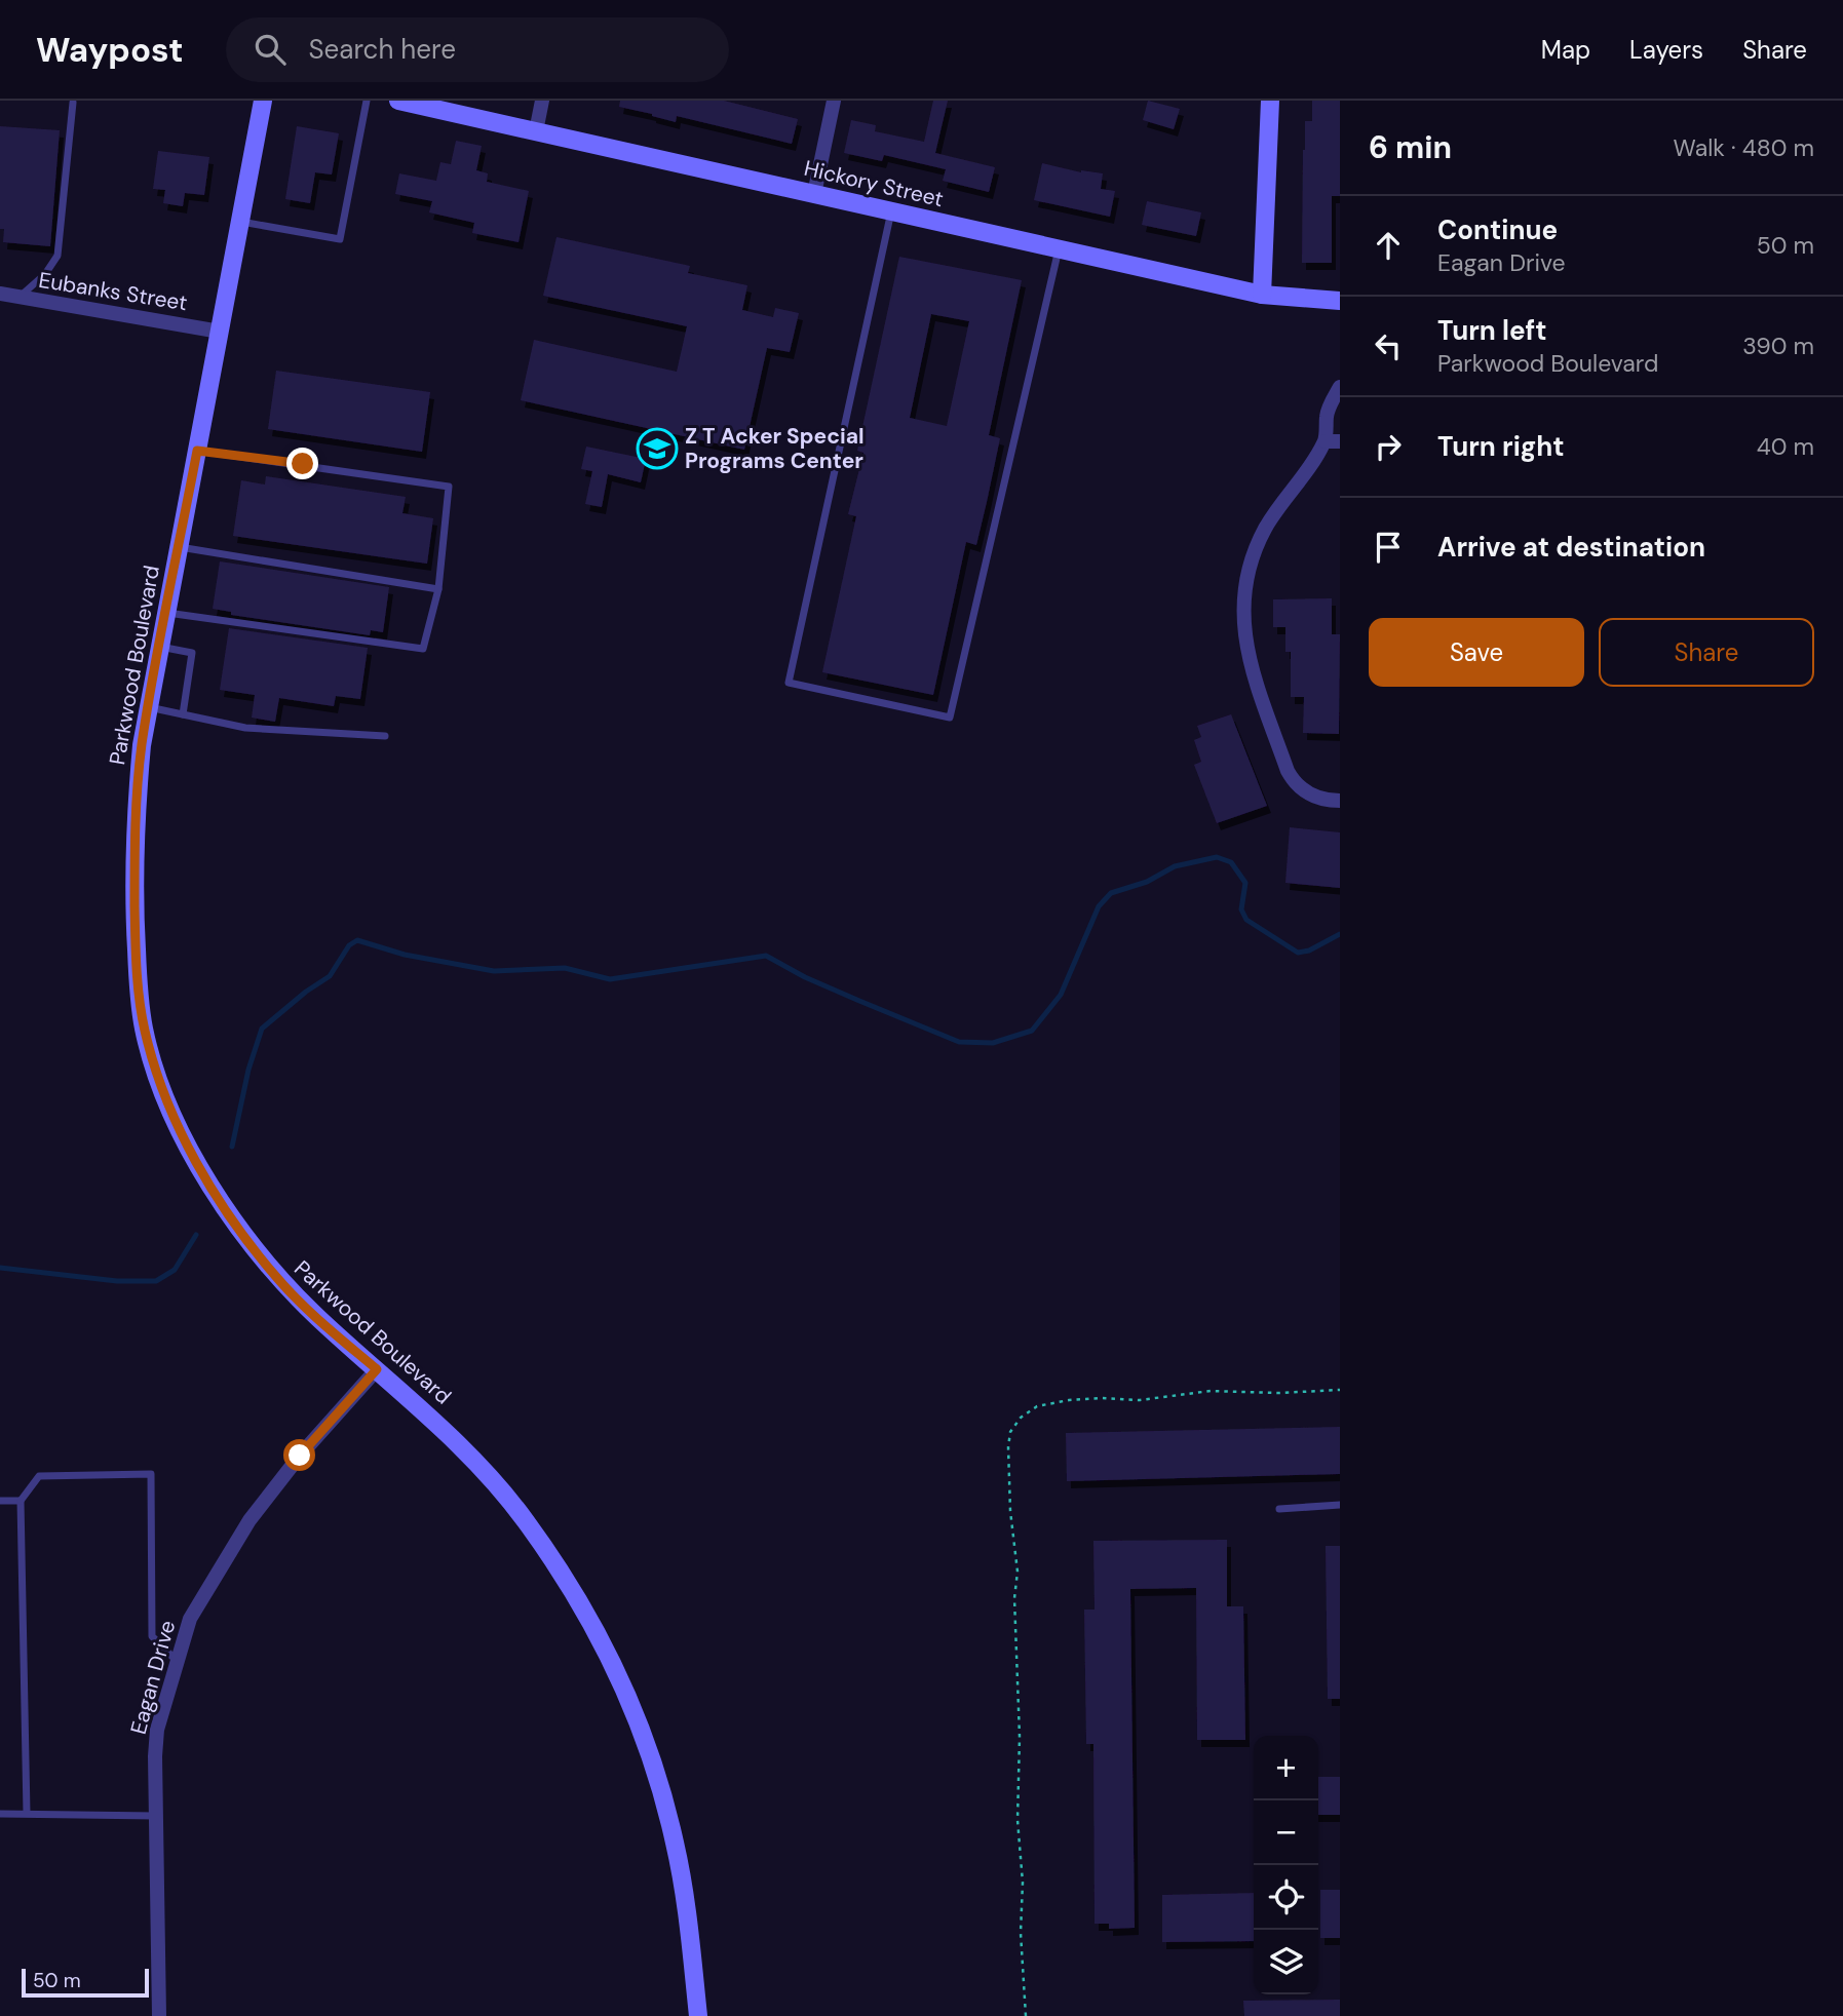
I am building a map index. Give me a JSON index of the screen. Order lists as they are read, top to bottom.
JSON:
{
  "streets": {
    "main road": ["Hickory Street", "Parkwood Boulevard"],
    "street": ["Eubanks Street", "Eagan Drive"]
  },
  "crossings": [
    ["Eubanks Street", "Parkwood Boulevard"],
    ["Parkwood Boulevard", "Eagan Drive"]
  ],
  "places": {
    "school or university": ["Z T Acker Special Programs Center"]
  },
  "scale_bar": "50 m",
  "page": {
    "header": "Waypost",
    "search": "Search here",
    "nav": ["Map", "Layers", "Share"],
    "heading": ["6 min", "Walk · 480 m"],
    "list": [
      ["Continue", "Eagan Drive", "50 m"],
      ["Turn left", "Parkwood Boulevard", "390 m"],
      ["Turn right", "40 m"],
      "Arrive at destination"
    ],
    "buttons": ["Save", "Share"],
    "map_buttons": ["+", "−"],
    "scale": "50 m"
  }
}
